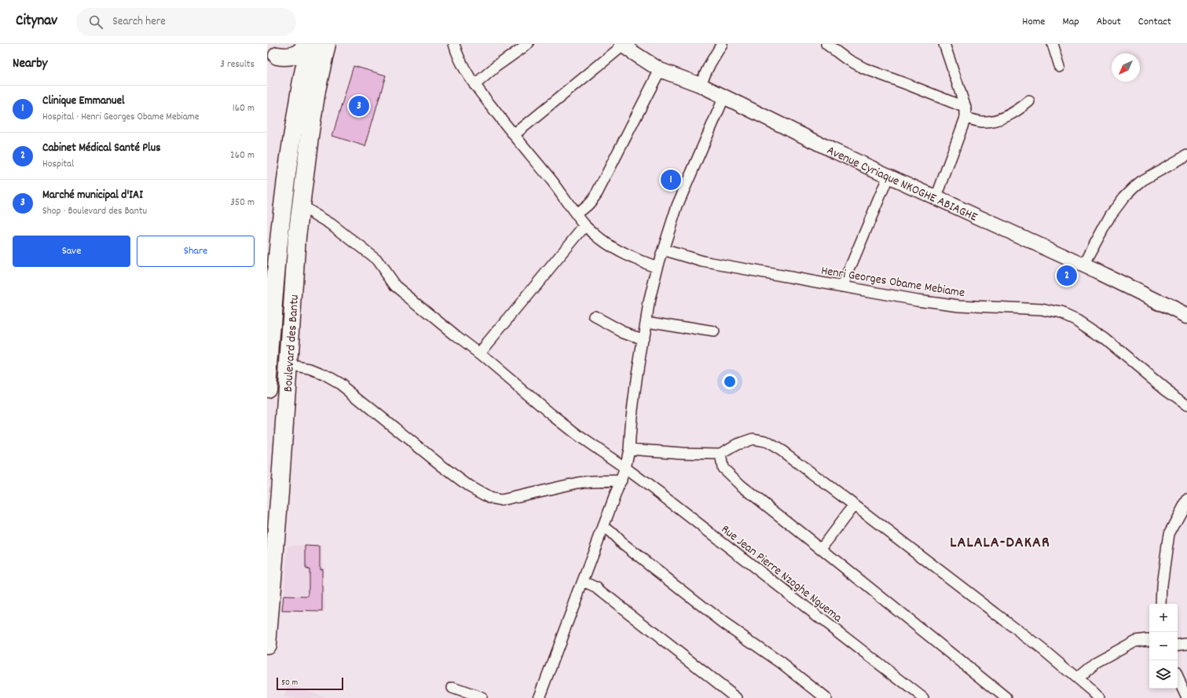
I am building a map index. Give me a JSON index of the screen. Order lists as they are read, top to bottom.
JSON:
{
  "streets": {
    "highway": ["Boulevard des Bantu"],
    "street": ["Avenue Cyriaque NKOGHE ABIAGHE", "Henri Georges Obame Mebiame", "Rue Jean Pierre Nzoghe Nguema"]
  },
  "crossings": [
    ["Boulevard des Bantu", "Rue Jean Pierre Nzoghe Nguema"]
  ],
  "districts": ["LALALA-DAKAR"],
  "scale_bar": "50 m",
  "north": "bottom left",
  "page": {
    "header": "Citynav",
    "search": "Search here",
    "nav": [
      "Home",
      "Map",
      "About",
      "Contact"
    ],
    "heading": ["Nearby", "3 results"],
    "list": [
      {
        "mark": "1",
        "name": "Clinique Emmanuel",
        "note": "Hospital · Henri Georges Obame Mebiame",
        "value": "160 m"
      },
      {
        "mark": "2",
        "name": "Cabinet Médical Santé Plus",
        "note": "Hospital",
        "value": "260 m"
      },
      {
        "mark": "3",
        "name": "Marché municipal d'IAI",
        "note": "Shop · Boulevard des Bantu",
        "value": "350 m"
      }
    ],
    "pins": ["3", "1", "2"],
    "buttons": ["Save", "Share"],
    "map_buttons": ["+", "−"],
    "scale": "50 m"
  }
}
